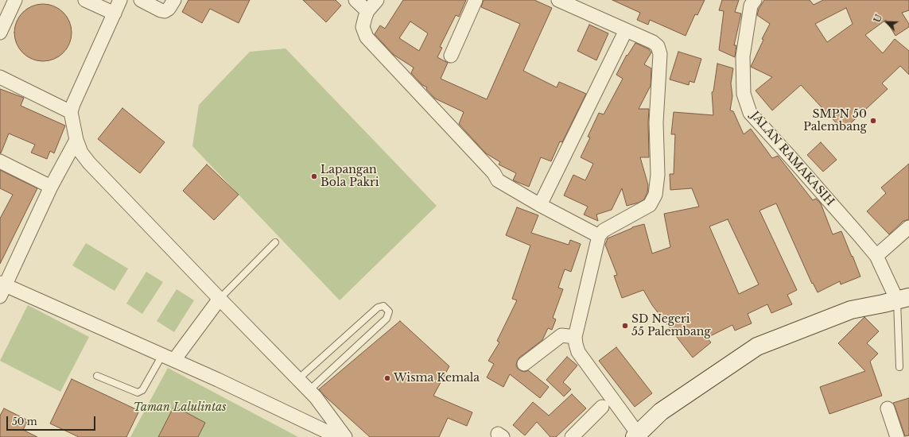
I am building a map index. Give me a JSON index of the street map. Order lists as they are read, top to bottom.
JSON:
{
  "streets": {
    "street": ["JALAN RAMAKASIH"]
  },
  "parks": ["Taman Lalulintas"],
  "places": [
    "SMPN 50 Palembang",
    "Lapangan Bola Pakri",
    "SD Negeri 55 Palembang",
    "Wisma Kemala"
  ],
  "scale_bar": "50 m",
  "north": "top left"
}
